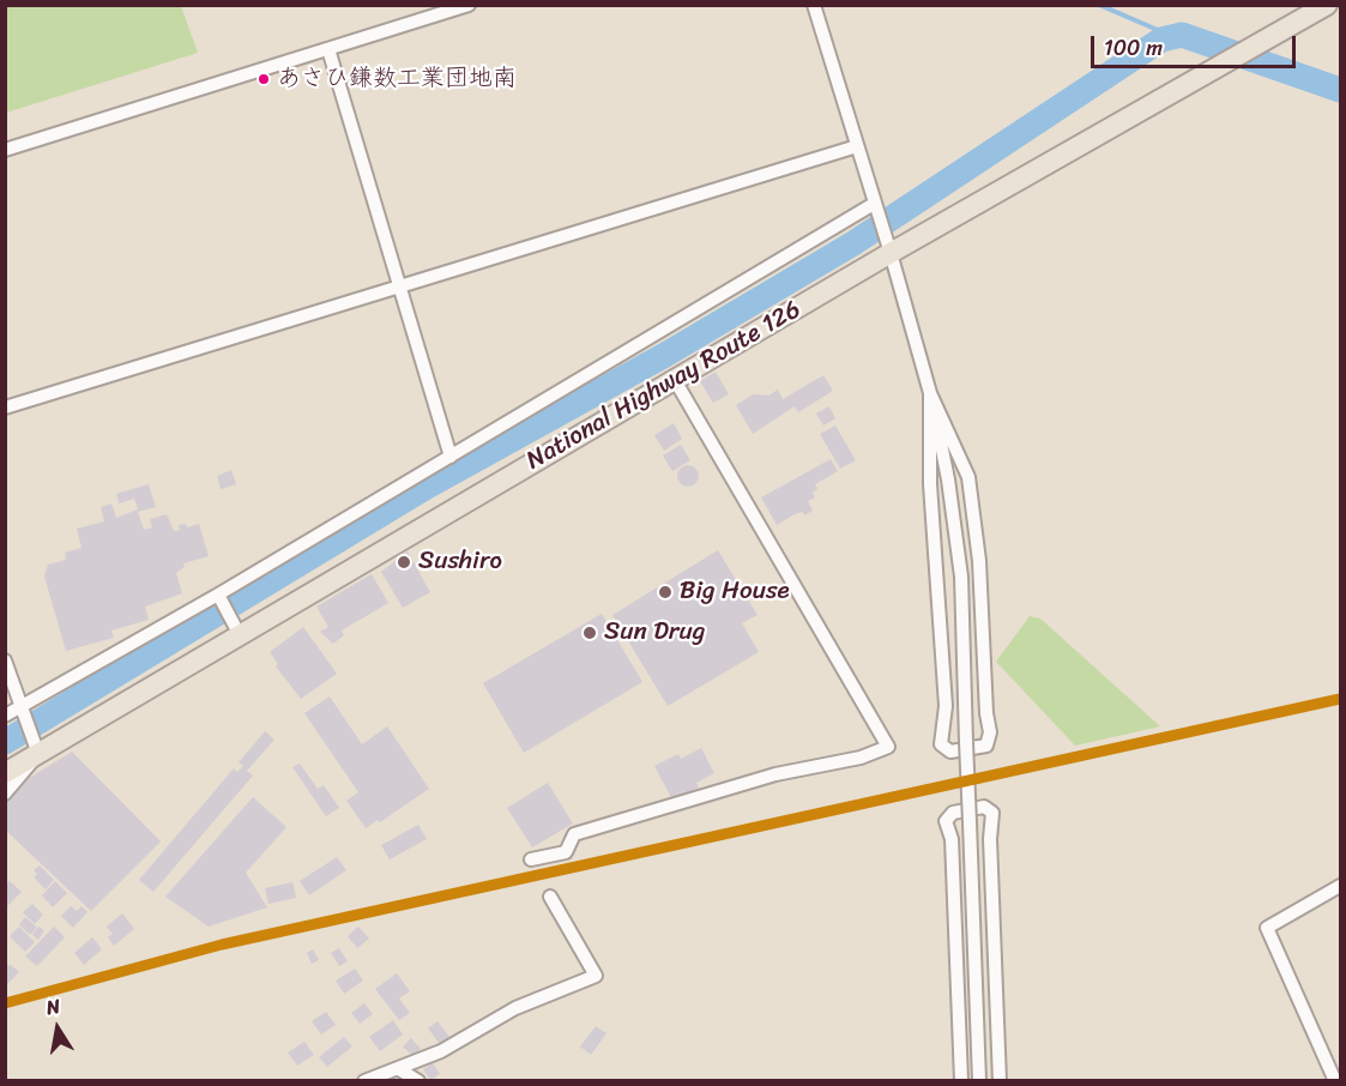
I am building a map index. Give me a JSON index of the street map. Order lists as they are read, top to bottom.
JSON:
{
  "streets": {
    "highway": ["National Highway Route 126"]
  },
  "places": [
    "あさひ鎌数工業団地南",
    "Sushiro",
    "Big House",
    "Sun Drug"
  ],
  "scale_bar": "100 m",
  "north": "top"
}
